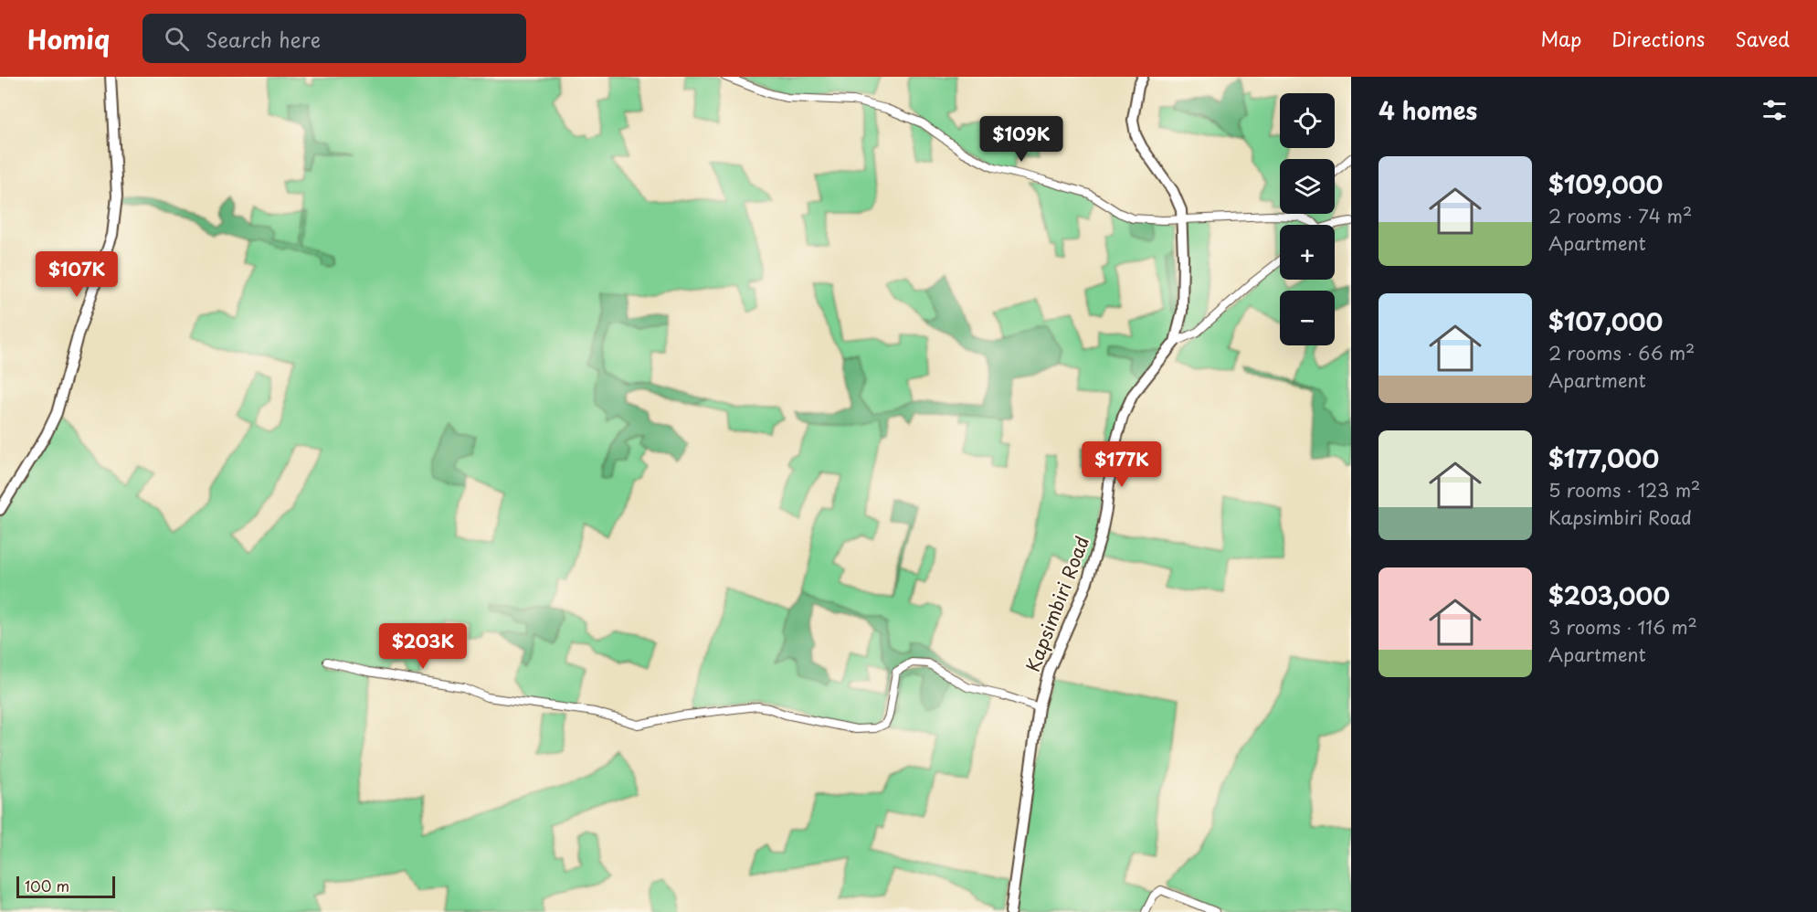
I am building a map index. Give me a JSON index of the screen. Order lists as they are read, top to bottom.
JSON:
{
  "streets": {
    "street": ["Kapsimbiri Road"]
  },
  "scale_bar": "100 m",
  "page": {
    "header": "Homiq",
    "search": "Search here",
    "nav": ["Map", "Directions", "Saved"],
    "heading": "4 homes",
    "map_buttons": ["+", "−"],
    "price": [
      "$109K",
      "$107K",
      "$177K",
      "$203K"
    ],
    "list": [
      {
        "name": "$109,000",
        "note": "2 rooms · 74 m² · Apartment"
      },
      {
        "name": "$107,000",
        "note": "2 rooms · 66 m² · Apartment"
      },
      {
        "name": "$177,000",
        "note": "5 rooms · 123 m² · Kapsimbiri Road"
      },
      {
        "name": "$203,000",
        "note": "3 rooms · 116 m² · Apartment"
      }
    ],
    "scale": "100 m"
  }
}
